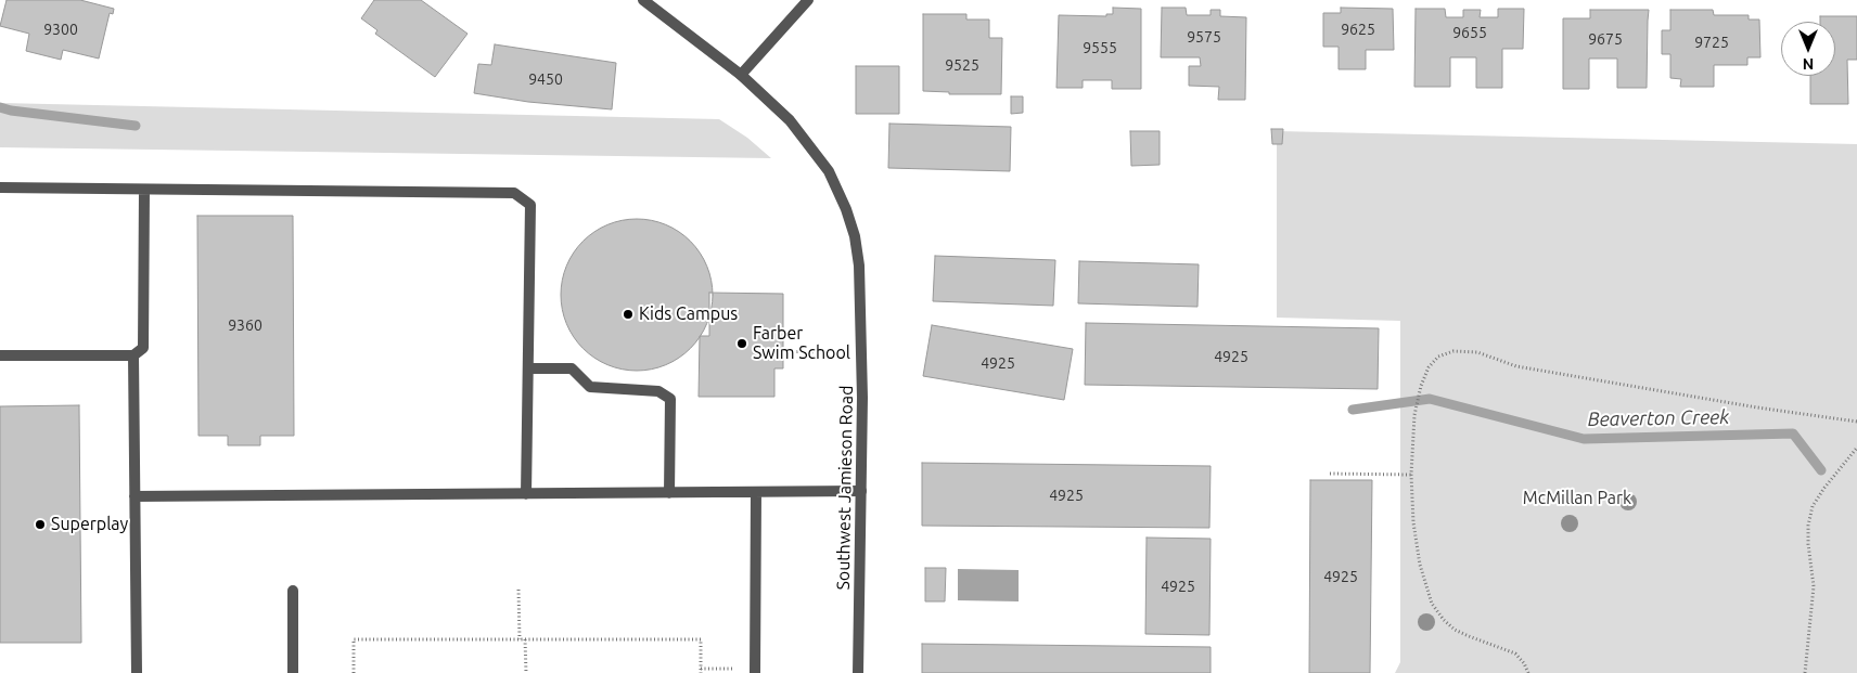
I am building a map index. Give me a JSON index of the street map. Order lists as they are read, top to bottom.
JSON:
{
  "streets": {
    "street": ["Southwest Jamieson Road"]
  },
  "water": ["Beaverton Creek"],
  "parks": ["McMillan Park"],
  "places": ["Kids Campus", "Farber Swim School", "Superplay"],
  "house_numbers": [
    "9300",
    "9625",
    "9655",
    "9575",
    "9675",
    "9725",
    "9555",
    "9525",
    "9450",
    "9360",
    "4925",
    "4925",
    "4925",
    "4925",
    "4925"
  ],
  "north": "bottom"
}
